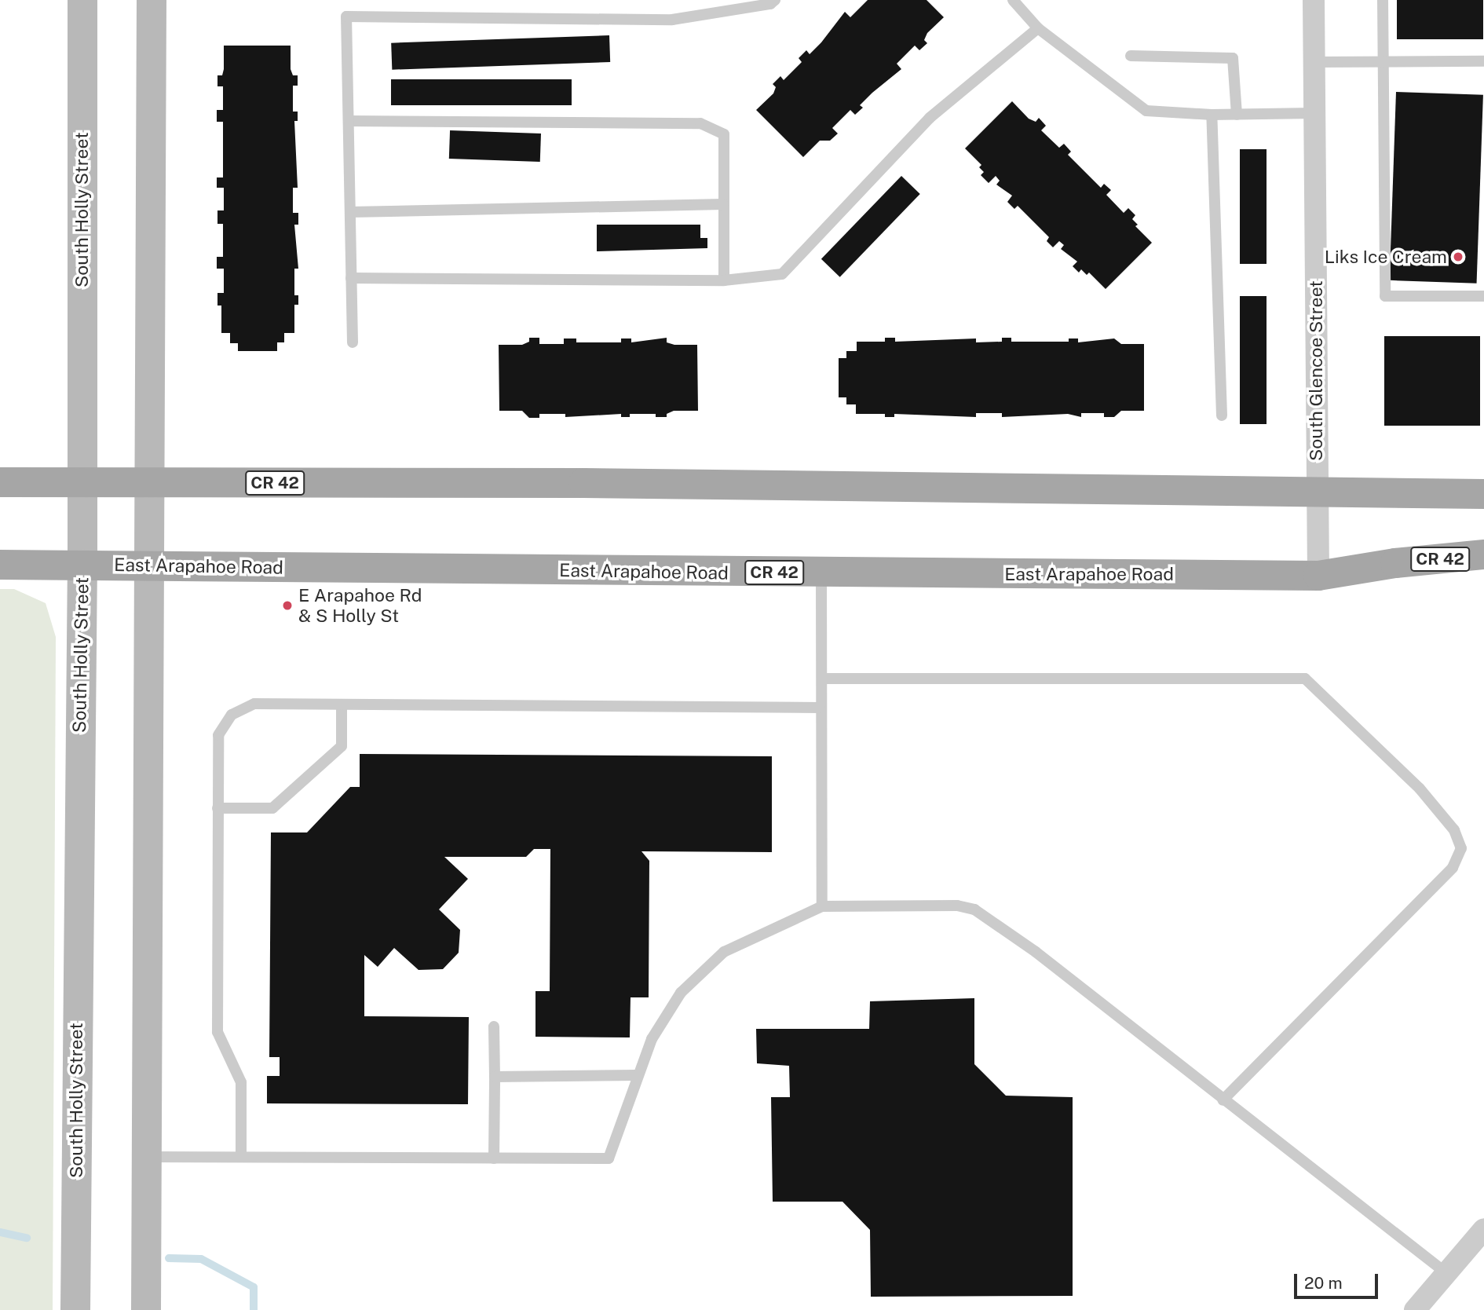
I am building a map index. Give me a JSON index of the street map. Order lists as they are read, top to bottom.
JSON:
{
  "streets": {
    "main road": ["South Holly Street", "CR 42", "East Arapahoe Road"],
    "street": ["South Glencoe Street"]
  },
  "crossings": [
    ["South Holly Street", "CR 42"],
    ["South Holly Street", "East Arapahoe Road"],
    ["South Glencoe Street", "CR 42"],
    ["South Glencoe Street", "East Arapahoe Road"]
  ],
  "places": ["Liks Ice Cream", "E Arapahoe Rd & S Holly St"],
  "scale_bar": "20 m"
}
